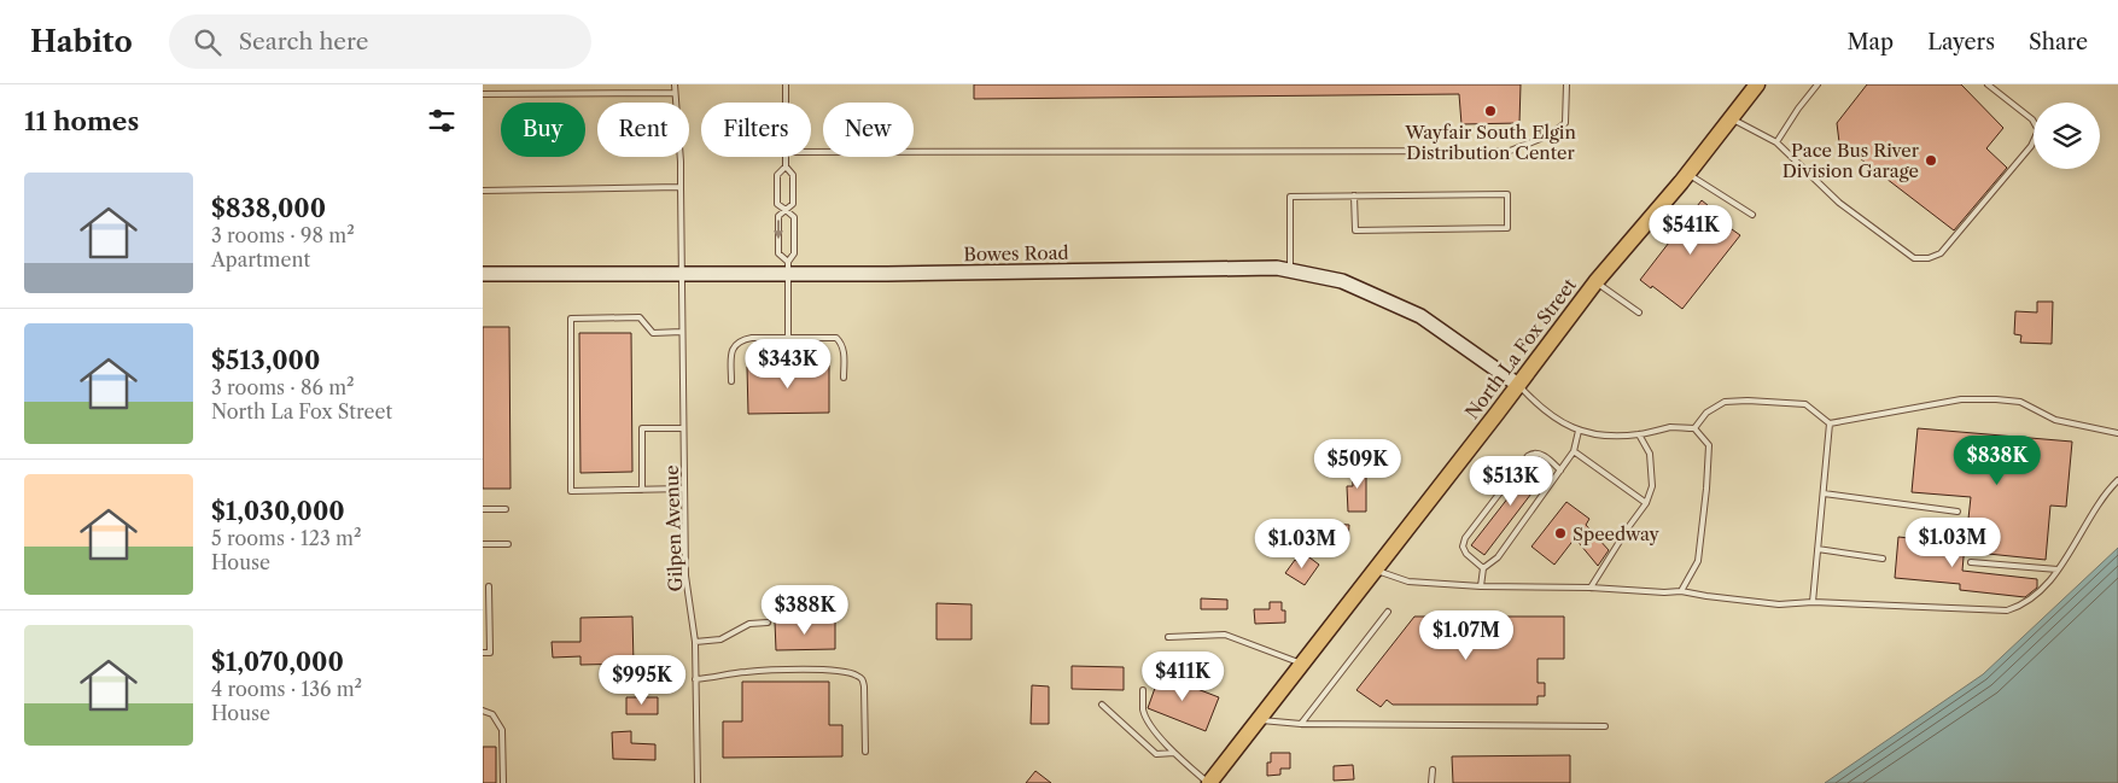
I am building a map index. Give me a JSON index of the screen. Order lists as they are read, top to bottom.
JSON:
{
  "streets": {
    "main road": ["North La Fox Street"],
    "street": ["Bowes Road"],
    "lane": ["Gilpen Avenue"]
  },
  "crossings": [
    ["Bowes Road", "North La Fox Street"],
    ["Bowes Road", "Gilpen Avenue"]
  ],
  "places": ["Wayfair South Elgin Distribution Center", "Pace Bus River Division Garage", "Speedway"],
  "page": {
    "header": "Habito",
    "search": "Search here",
    "nav": ["Map", "Layers", "Share"],
    "heading": "11 homes",
    "chip": [
      "Buy",
      "Rent",
      "Filters",
      "New"
    ],
    "list": [
      {
        "name": "$838,000",
        "note": "3 rooms · 98 m² · Apartment"
      },
      {
        "name": "$513,000",
        "note": "3 rooms · 86 m² · North La Fox Street"
      },
      {
        "name": "$1,030,000",
        "note": "5 rooms · 123 m² · House"
      },
      {
        "name": "$1,070,000",
        "note": "4 rooms · 136 m² · House"
      }
    ],
    "price": [
      "$541K",
      "$343K",
      "$838K",
      "$509K",
      "$513K",
      "$1.03M",
      "$1.03M",
      "$388K",
      "$1.07M",
      "$411K",
      "$995K"
    ]
  }
}
